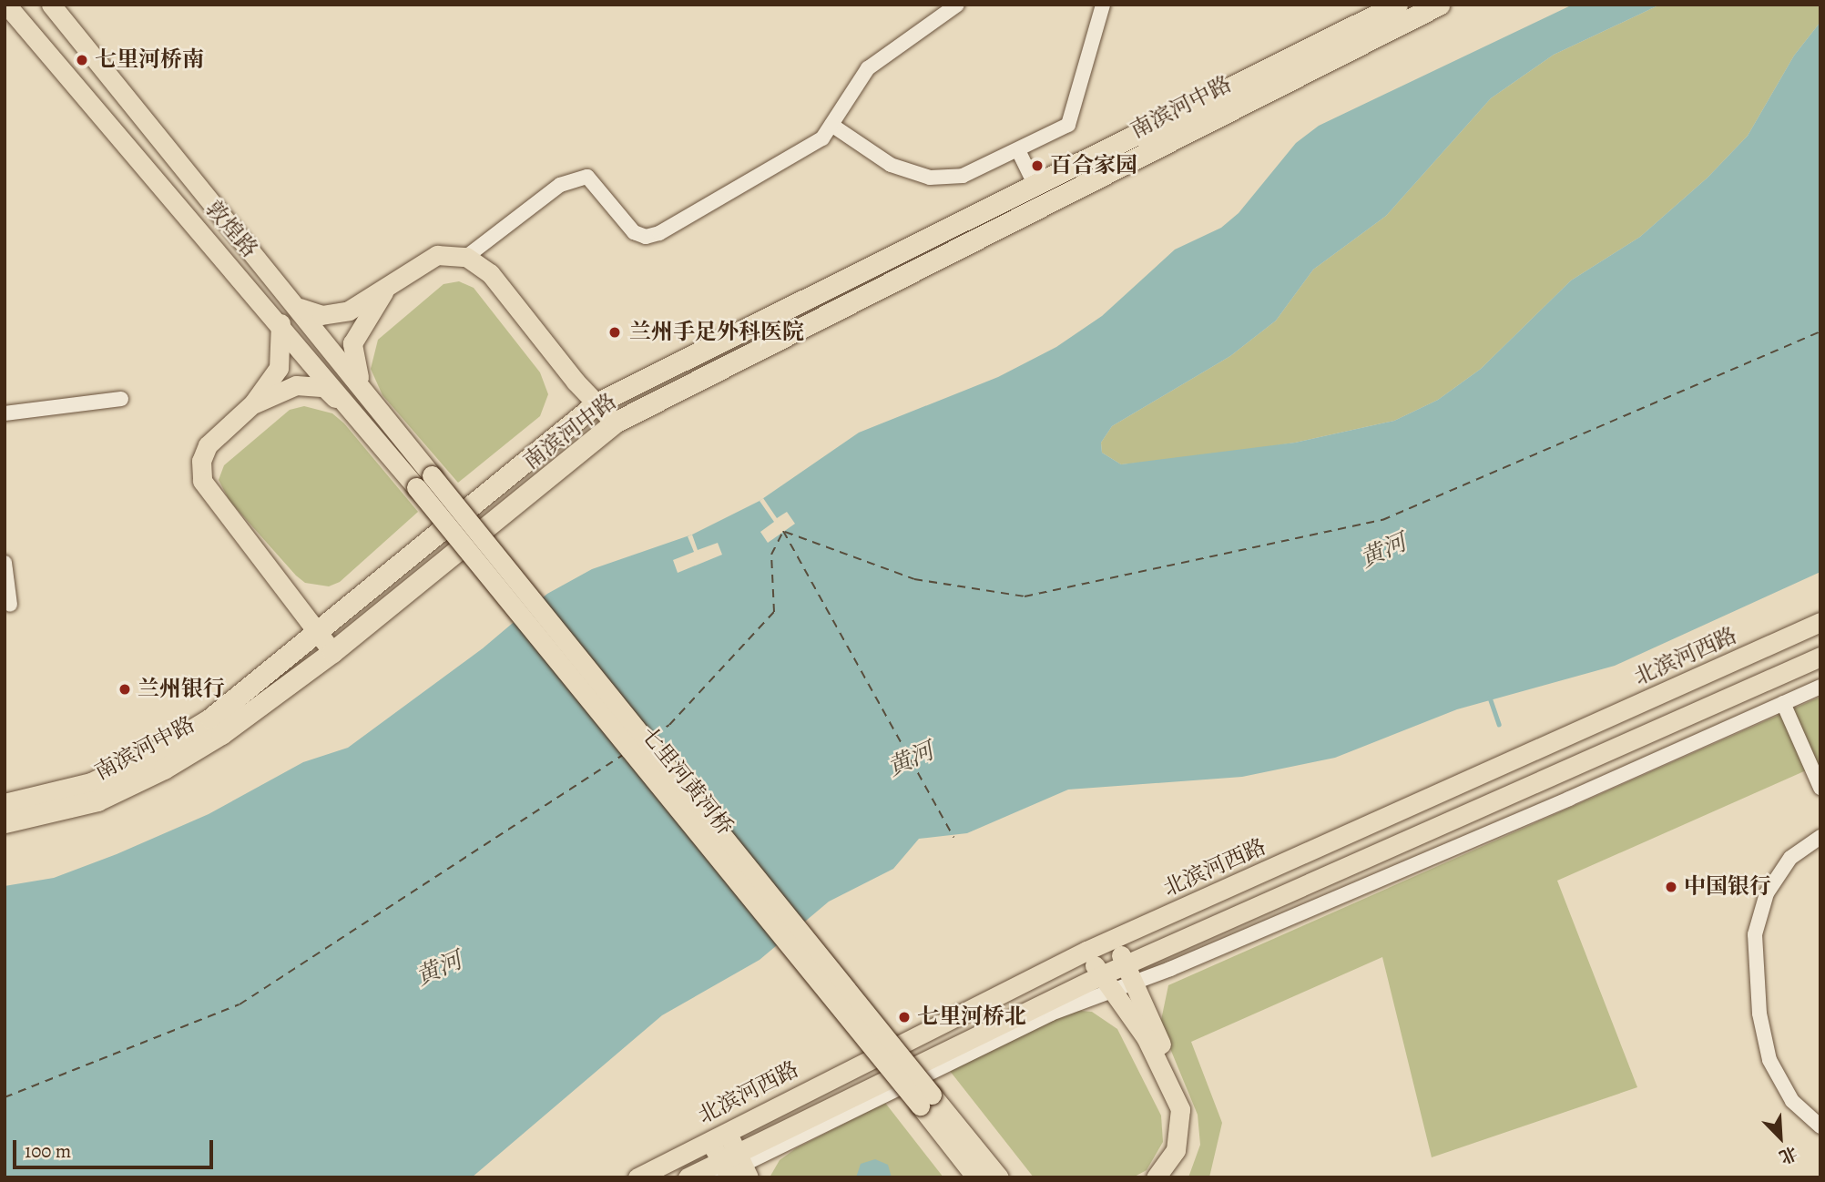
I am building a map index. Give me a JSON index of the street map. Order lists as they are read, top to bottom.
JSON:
{
  "streets": {
    "highway": ["南滨河中路"],
    "main road": ["敦煌路", "北滨河西路", "七里河黄河桥"]
  },
  "crossings": [
    ["敦煌路", "七里河黄河桥"]
  ],
  "water": ["黄河"],
  "places": [
    "七里河桥南",
    "百合家园",
    "兰州手足外科医院",
    "兰州银行",
    "中国银行",
    "七里河桥北"
  ],
  "scale_bar": "100 m",
  "north": "bottom right"
}
